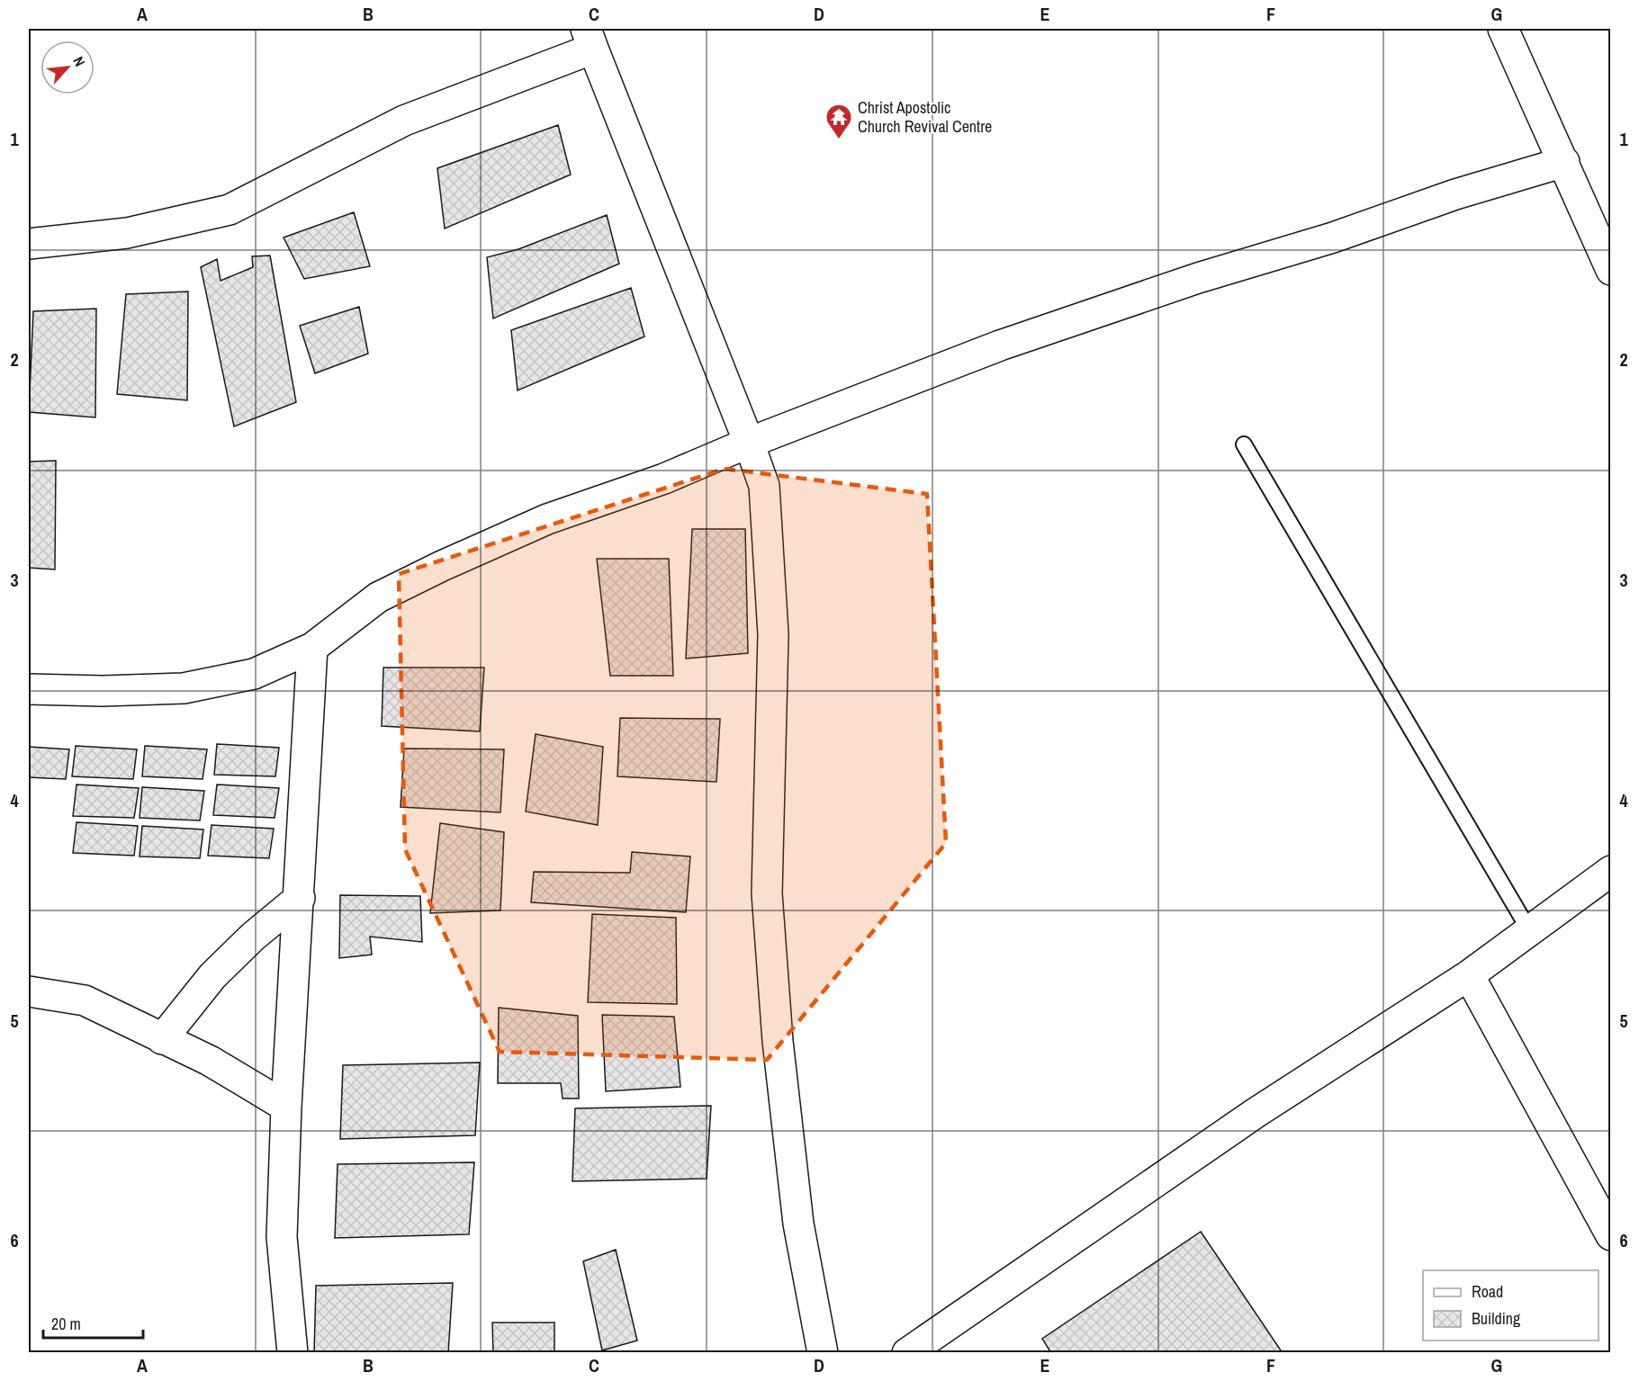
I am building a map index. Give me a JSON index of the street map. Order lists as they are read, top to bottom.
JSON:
{
  "places": {
    "temple": ["Christ Apostolic Church Revival Centre"]
  },
  "legend": ["Road", "Building"],
  "scale_bar": "20 m",
  "north": "top right",
  "grid": {
    "columns": [
      "A",
      "B",
      "C",
      "D",
      "E",
      "F",
      "G"
    ],
    "rows": [
      "1",
      "2",
      "3",
      "4",
      "5",
      "6"
    ]
  }
}
